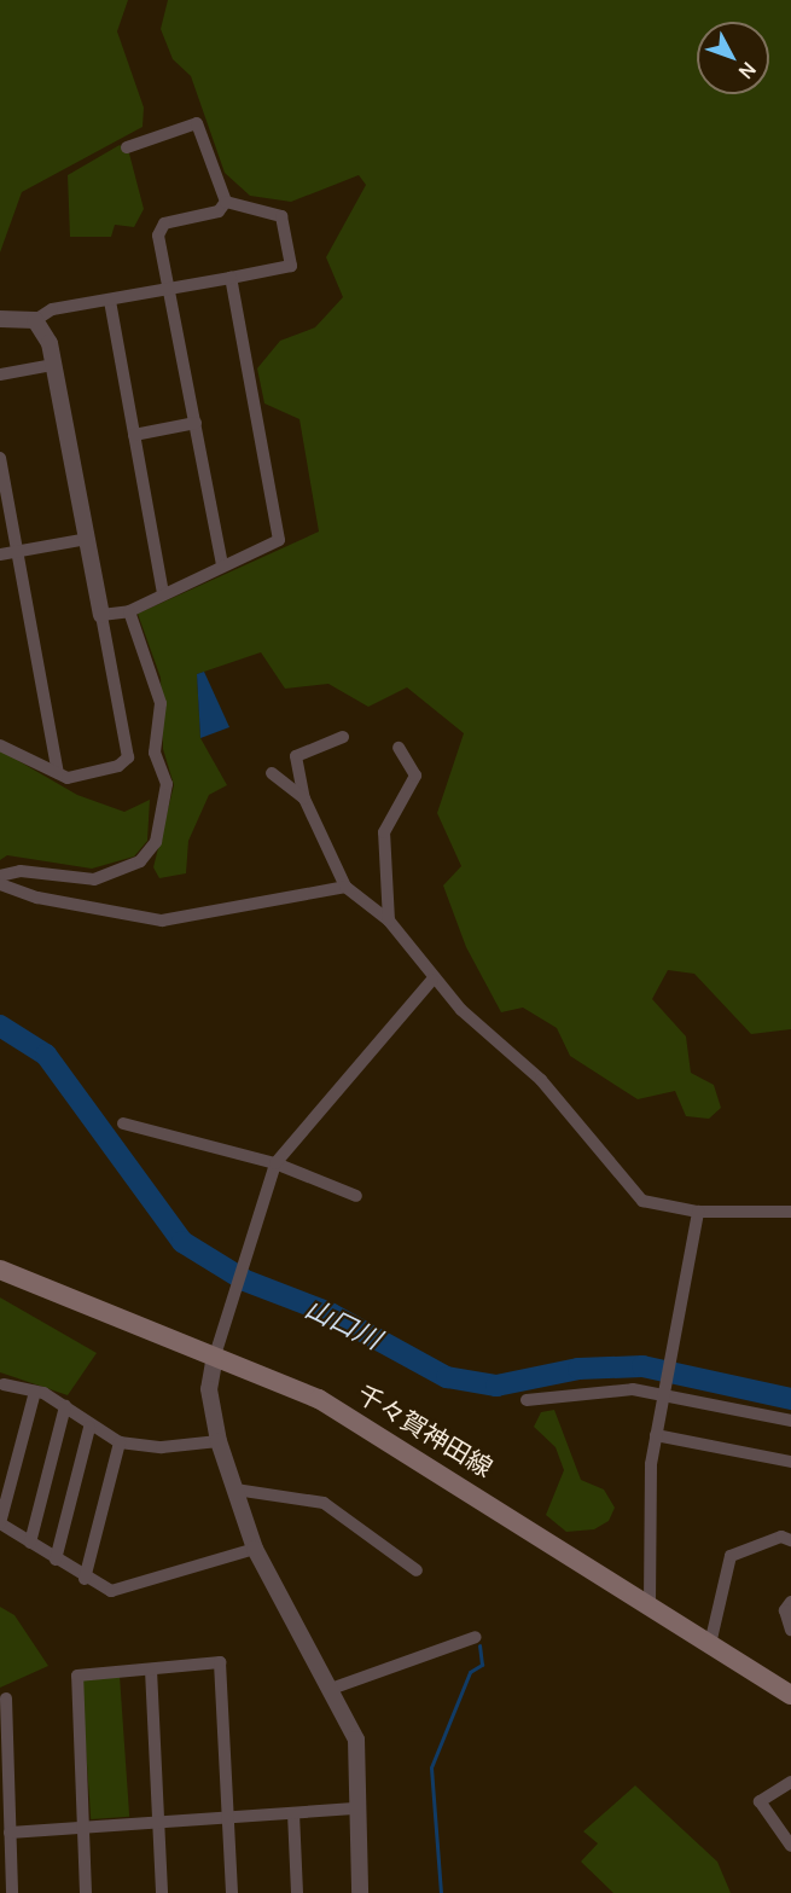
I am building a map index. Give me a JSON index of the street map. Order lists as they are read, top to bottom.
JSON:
{
  "streets": {
    "main road": ["千々賀神田線"]
  },
  "water": ["山口川"],
  "north": "bottom right"
}
